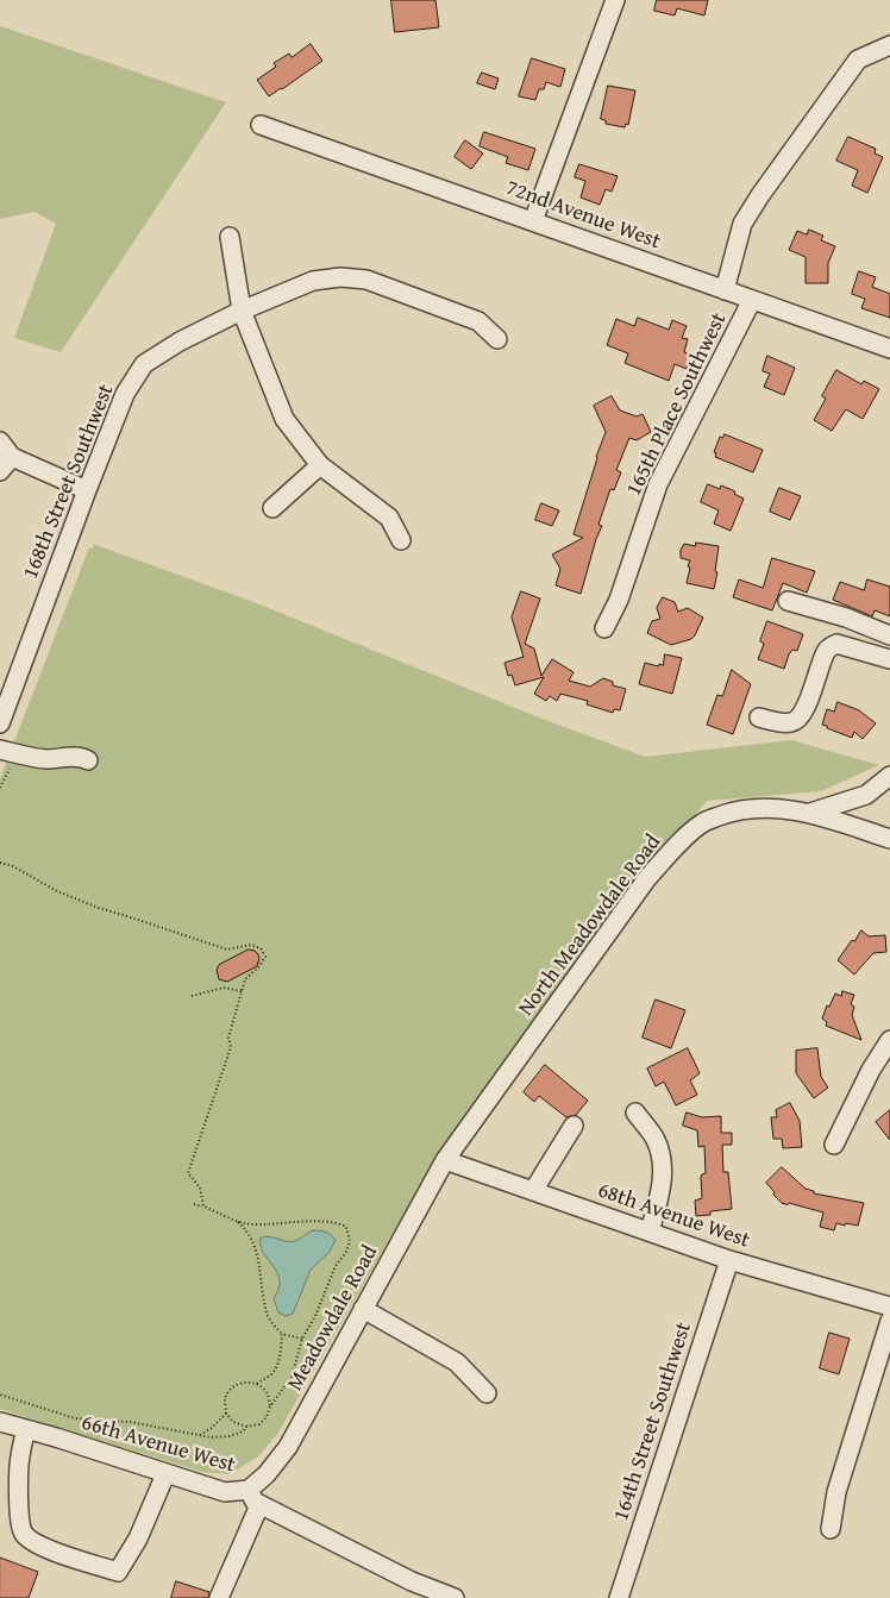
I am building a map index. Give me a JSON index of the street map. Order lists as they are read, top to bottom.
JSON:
{
  "streets": {
    "street": [
      "72nd Avenue West",
      "165th Place Southwest",
      "168th Street Southwest",
      "North Meadowdale Road",
      "68th Avenue West",
      "Meadowdale Road",
      "164th Street Southwest",
      "66th Avenue West"
    ]
  },
  "crossings": [
    ["72nd Avenue West", "165th Place Southwest"],
    ["North Meadowdale Road", "68th Avenue West"],
    ["North Meadowdale Road", "Meadowdale Road"],
    ["68th Avenue West", "Meadowdale Road"],
    ["68th Avenue West", "164th Street Southwest"],
    ["Meadowdale Road", "66th Avenue West"]
  ]
}
